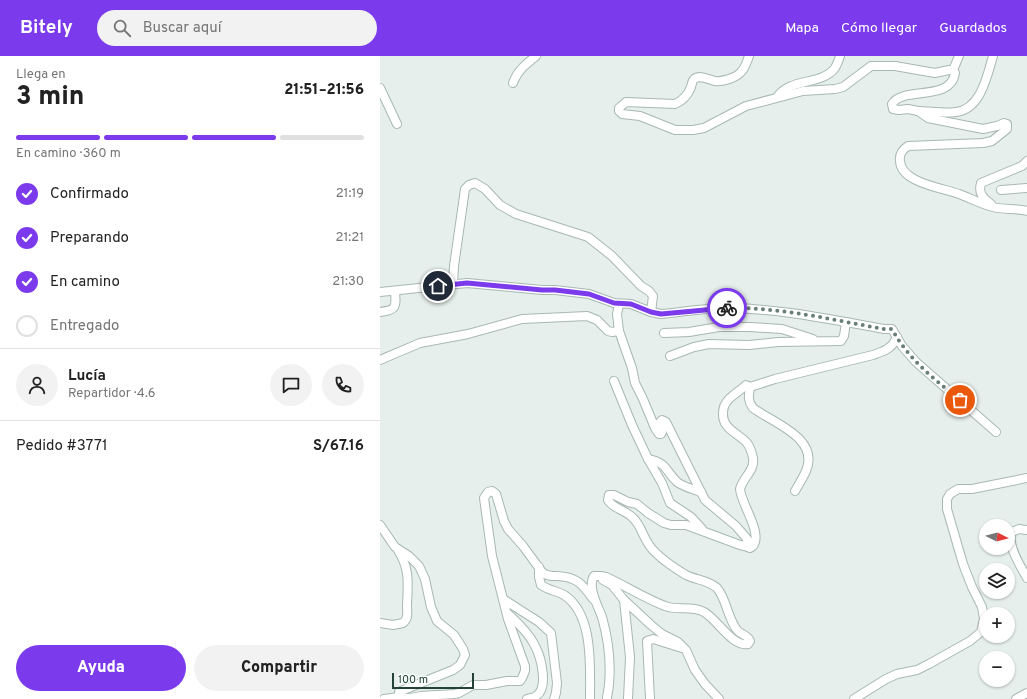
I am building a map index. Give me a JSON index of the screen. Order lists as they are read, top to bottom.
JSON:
{
  "scale_bar": "100 m",
  "north": "right",
  "page": {
    "header": "Bitely",
    "search": "Buscar aquí",
    "nav": ["Mapa", "Cómo llegar", "Guardados"],
    "heading": ["3 min", "Llega en", "21:51–21:56"],
    "panel": [
      "Lucía",
      "Repartidor · 4.6",
      "Pedido #3771",
      "S/67.16"
    ],
    "bar": "En camino · 360 m",
    "list": [
      ["Confirmado", "21:19"],
      ["Preparando", "21:21"],
      ["En camino", "21:30"],
      "Entregado"
    ],
    "map_buttons": ["+", "−"],
    "buttons": ["Ayuda", "Compartir"],
    "scale": "100 m"
  }
}
